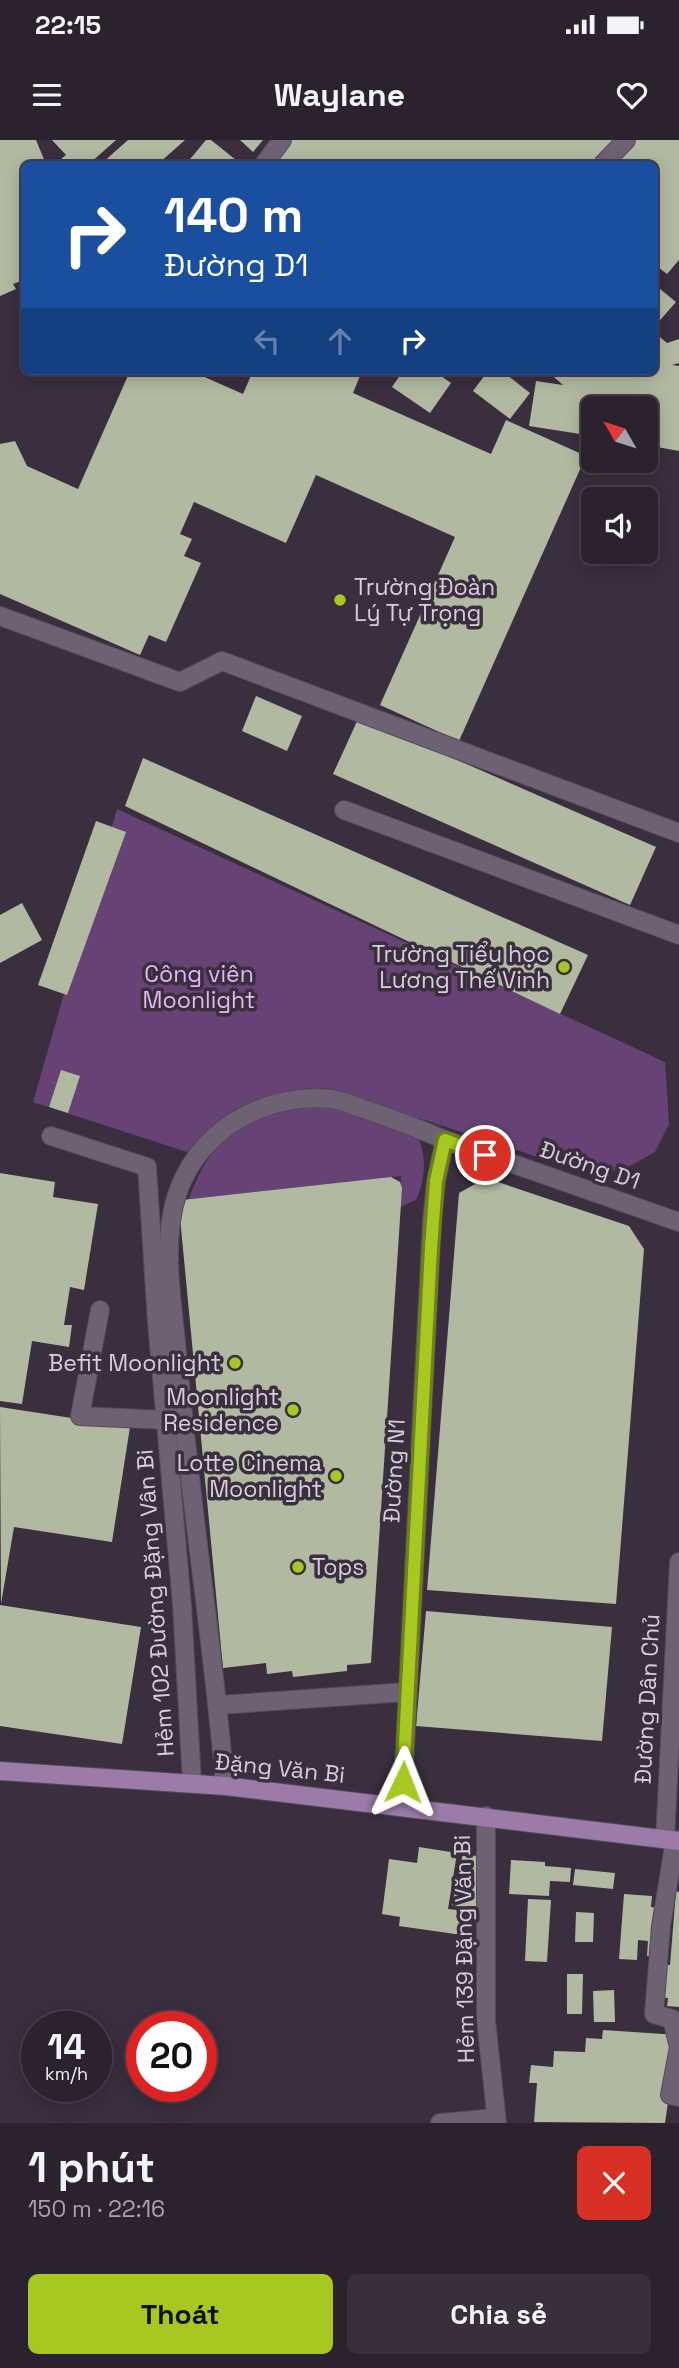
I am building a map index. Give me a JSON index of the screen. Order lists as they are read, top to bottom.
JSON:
{
  "streets": {
    "main road": ["Đặng Văn Bi"],
    "street": [
      "Đường D1",
      "Đường N1",
      "Hẻm 102 Đường Đặng Vân Bi",
      "Đường Dân Chủ",
      "Hẻm 139 Đặng Văn Bi"
    ]
  },
  "crossings": [
    ["Đường D1", "Đường N1"],
    ["Đường D1", "Đặng Văn Bi"],
    ["Đường N1", "Đặng Văn Bi"],
    ["Hẻm 102 Đường Đặng Vân Bi", "Đặng Văn Bi"],
    ["Đường Dân Chủ", "Đặng Văn Bi"],
    ["Đặng Văn Bi", "Hẻm 139 Đặng Văn Bi"]
  ],
  "parks": ["Công viên Moonlight"],
  "places": [
    "Trường Đoàn Lý Tự Trọng",
    "Trường Tiểu học Lương Thế Vinh",
    "Befit Moonlight",
    "Moonlight Residence",
    "Lotte Cinema Moonlight",
    "Tops"
  ],
  "north": "top left",
  "page": {
    "status": "22:15",
    "header": "Waylane",
    "turn": ["140 m", "Đường D1"],
    "speed": "14 km/h",
    "limit": "20",
    "heading": ["1 phút", "150 m · 22:16"],
    "buttons": ["Thoát", "Chia sẻ"]
  }
}
